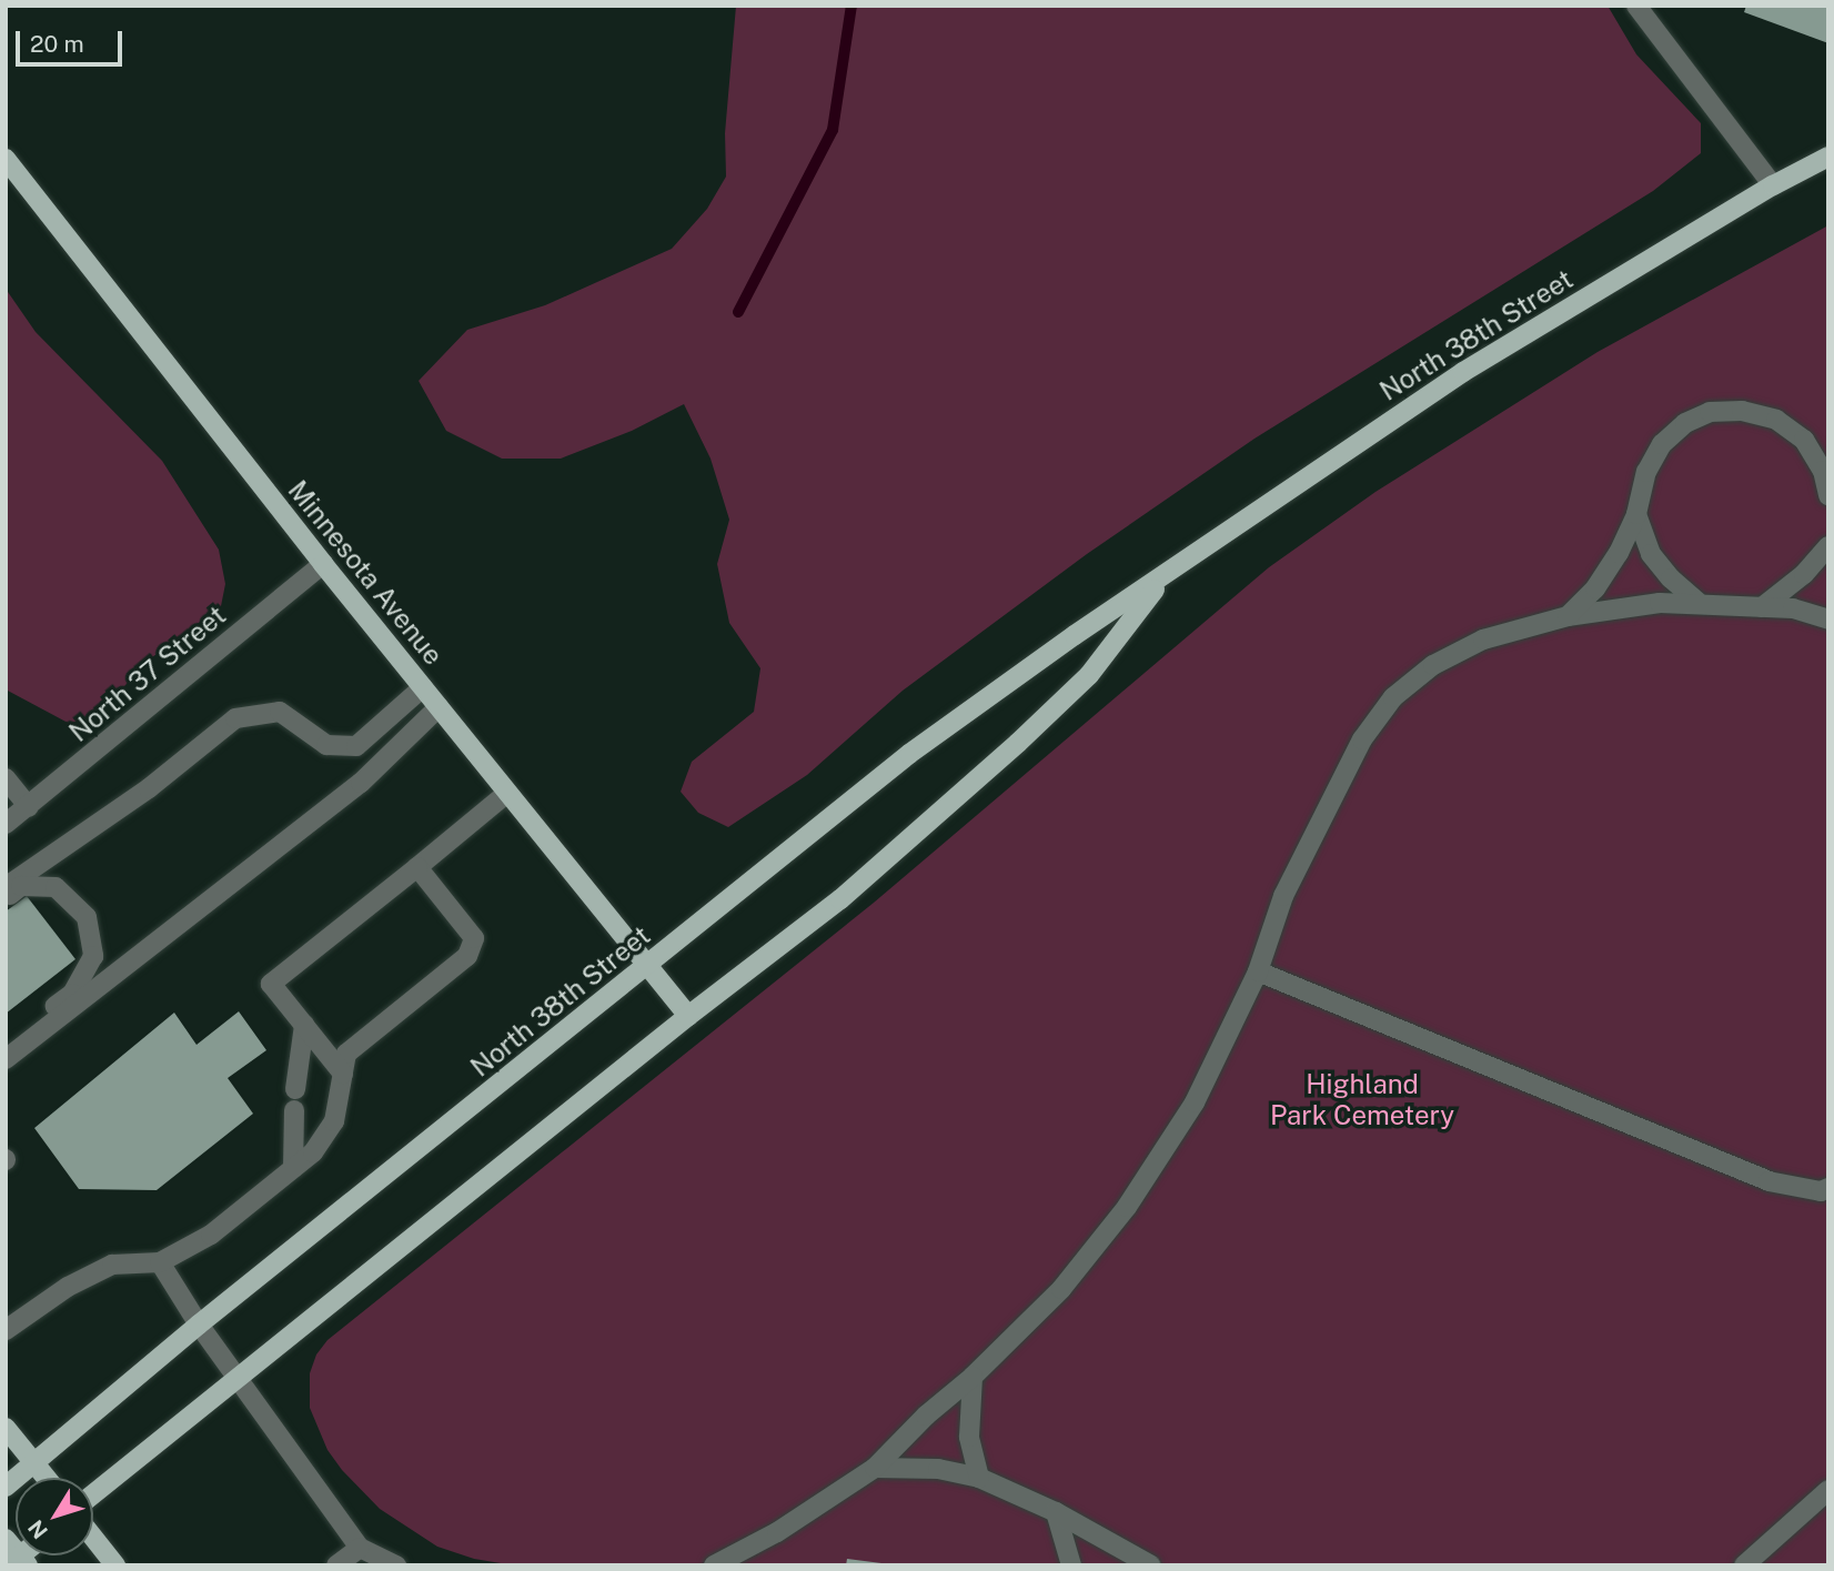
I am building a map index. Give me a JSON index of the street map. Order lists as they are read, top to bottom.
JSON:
{
  "streets": {
    "main road": ["North 38th Street", "Minnesota Avenue"],
    "street": ["North 37 Street"]
  },
  "crossings": [
    ["North 38th Street", "Minnesota Avenue"],
    ["Minnesota Avenue", "North 37 Street"]
  ],
  "parks": ["Highland Park Cemetery"],
  "scale_bar": "20 m",
  "north": "bottom left"
}
